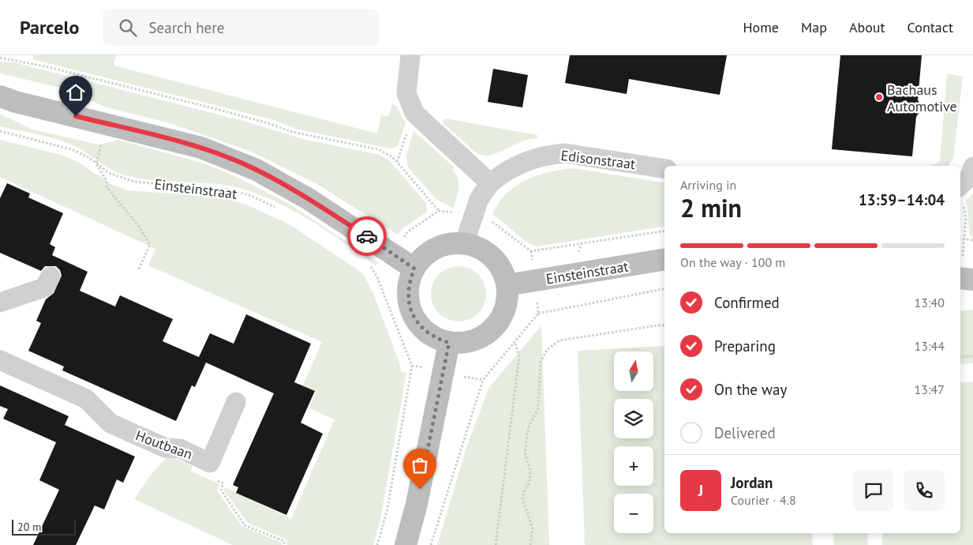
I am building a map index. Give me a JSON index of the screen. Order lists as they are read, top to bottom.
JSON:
{
  "streets": {
    "main road": ["Einsteinstraat"],
    "street": ["Edisonstraat", "Houtbaan"]
  },
  "crossings": [
    ["Edisonstraat", "Einsteinstraat"]
  ],
  "places": ["Bachaus Automotive"],
  "scale_bar": "20 m",
  "north": "top",
  "page": {
    "header": "Parcelo",
    "search": "Search here",
    "nav": [
      "Home",
      "Map",
      "About",
      "Contact"
    ],
    "heading": ["2 min", "Arriving in", "13:59–14:04"],
    "panel": ["Jordan", "Courier · 4.8"],
    "bar": "On the way · 100 m",
    "list": [
      ["Confirmed", "13:40"],
      ["Preparing", "13:44"],
      ["On the way", "13:47"],
      "Delivered"
    ],
    "map_buttons": ["+", "−"],
    "round": "J",
    "scale": "20 m"
  }
}
